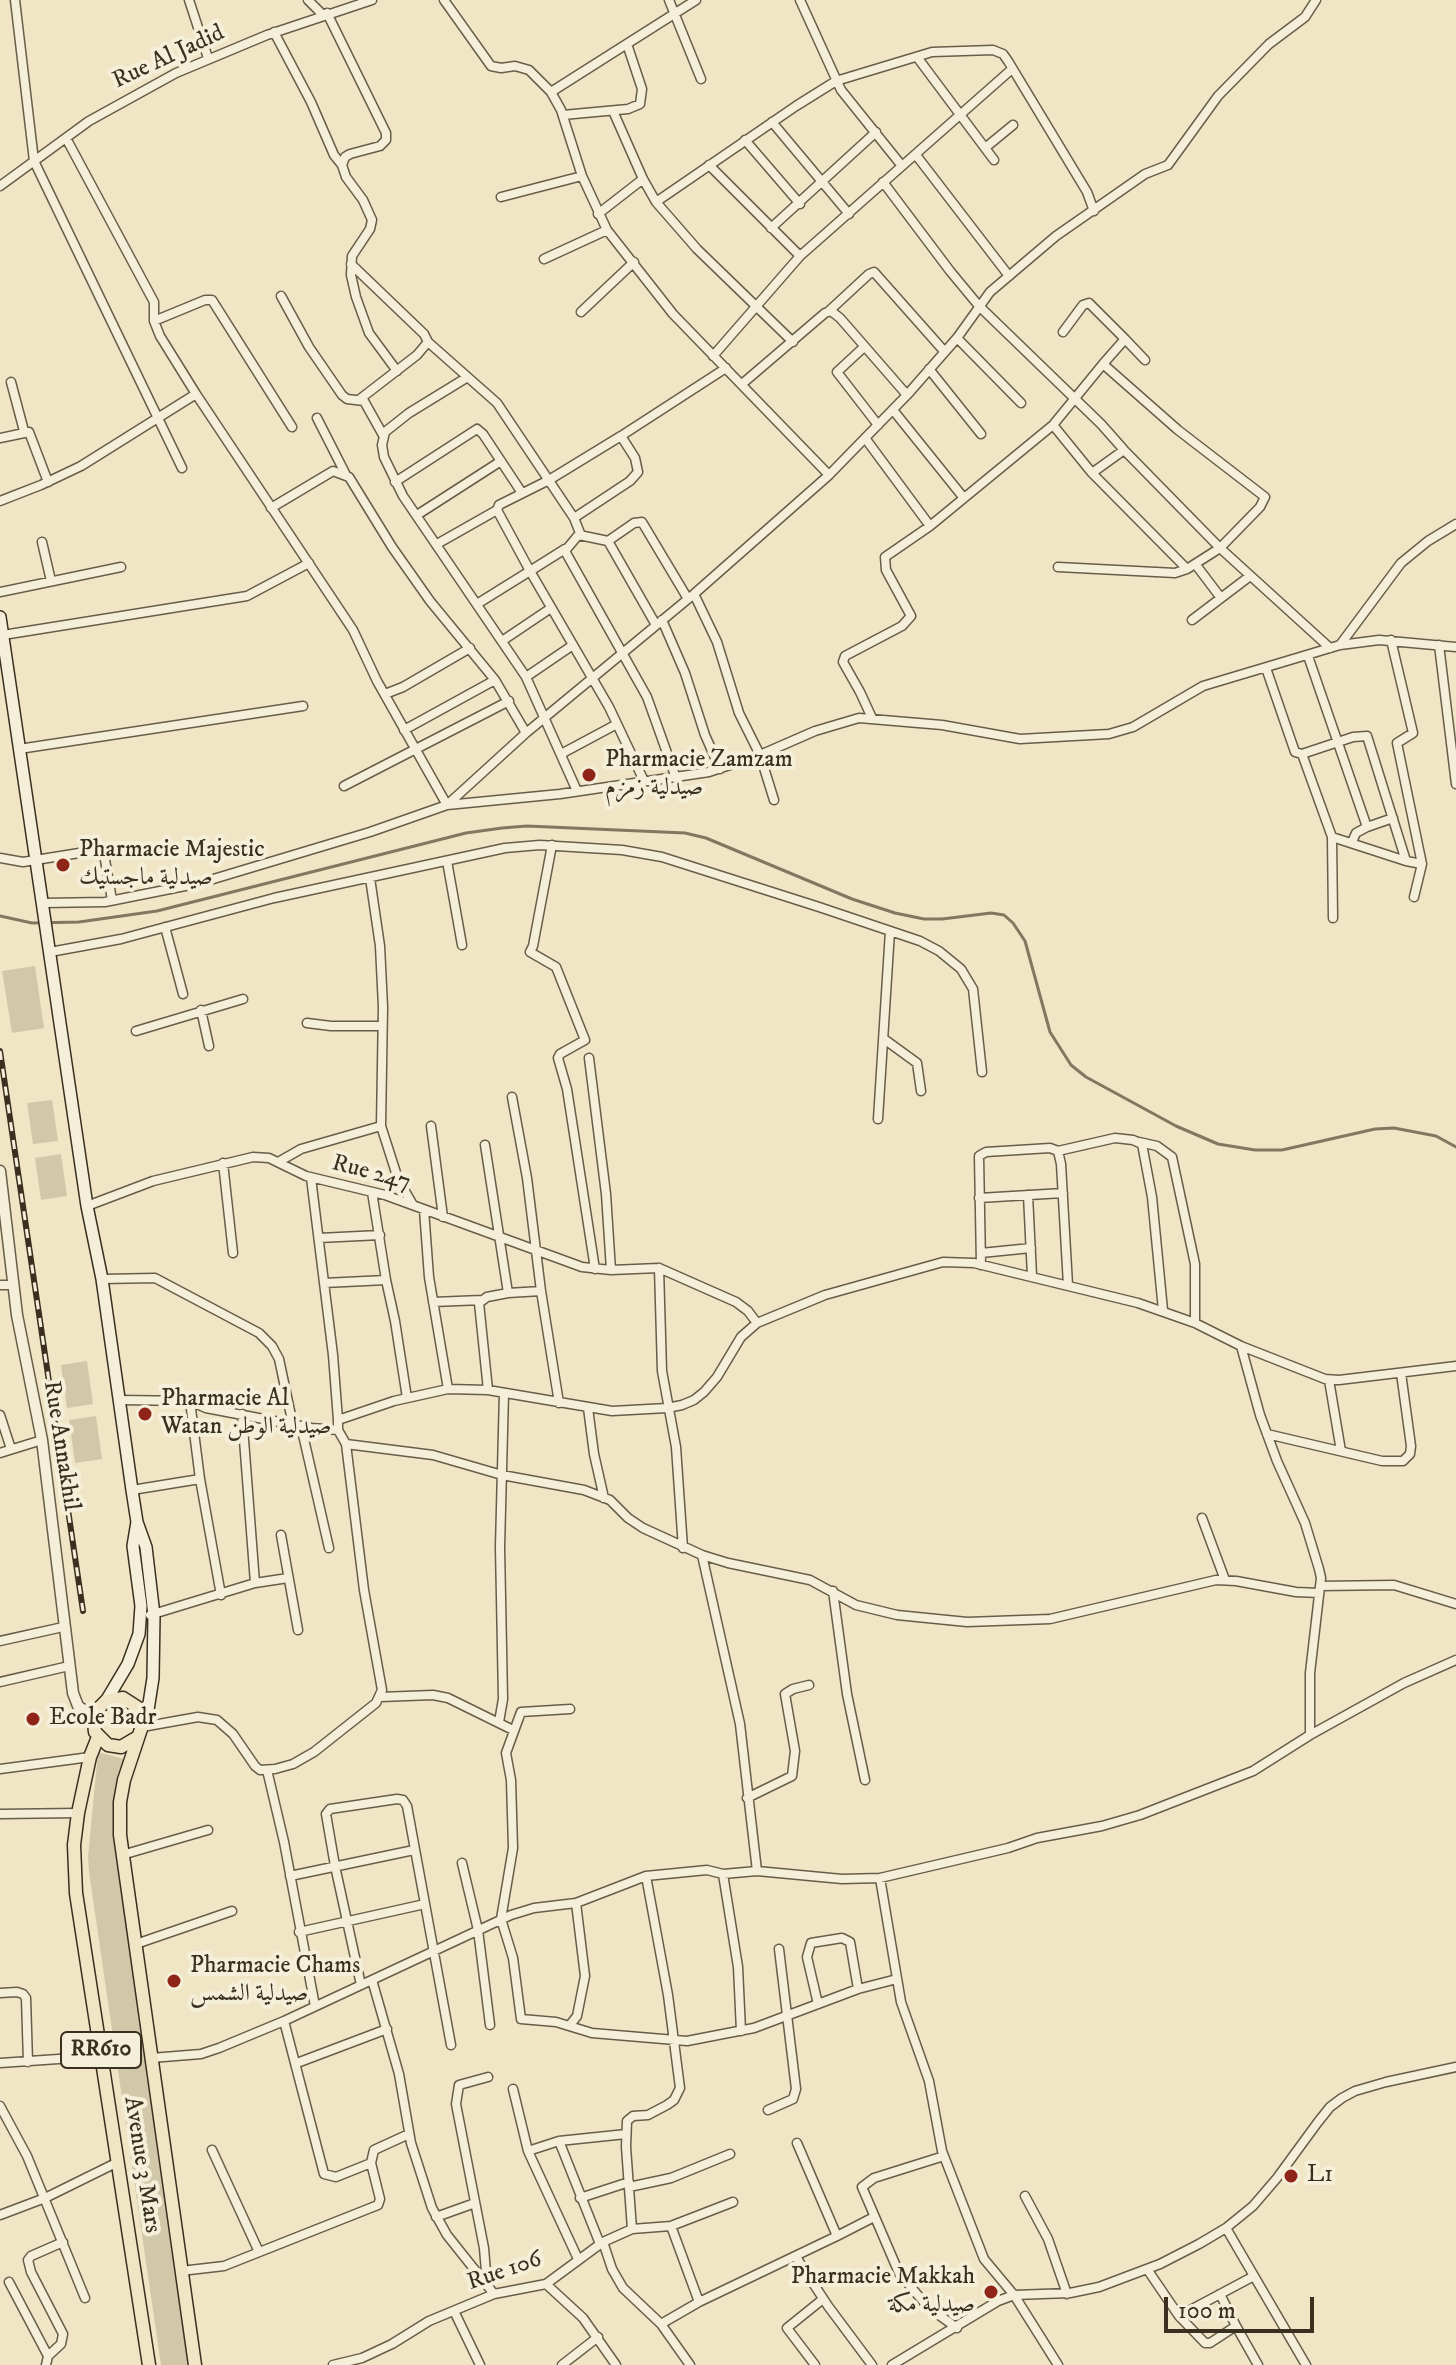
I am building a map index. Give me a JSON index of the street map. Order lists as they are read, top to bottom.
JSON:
{
  "streets": {
    "main road": ["RR610", "Avenue 3 Mars"],
    "street": [
      "Rue Al Jadid",
      "Rue 247",
      "Rue Annakhil",
      "Rue 106"
    ]
  },
  "crossings": [
    ["Rue 247", "RR610"],
    ["Rue Annakhil", "RR610"],
    ["Rue Annakhil", "Avenue 3 Mars"],
    ["RR610", "Avenue 3 Mars"]
  ],
  "places": [
    "Pharmacie Zamzam صيدلية زمزم",
    "Pharmacie Majestic صيدلية ماجستيك",
    "Pharmacie Al Watan صيدلية الوطن",
    "Ecole Badr",
    "Pharmacie Chams صيدلية الشمس",
    "L1",
    "Pharmacie Makkah صيدلية مكة"
  ],
  "scale_bar": "100 m"
}
